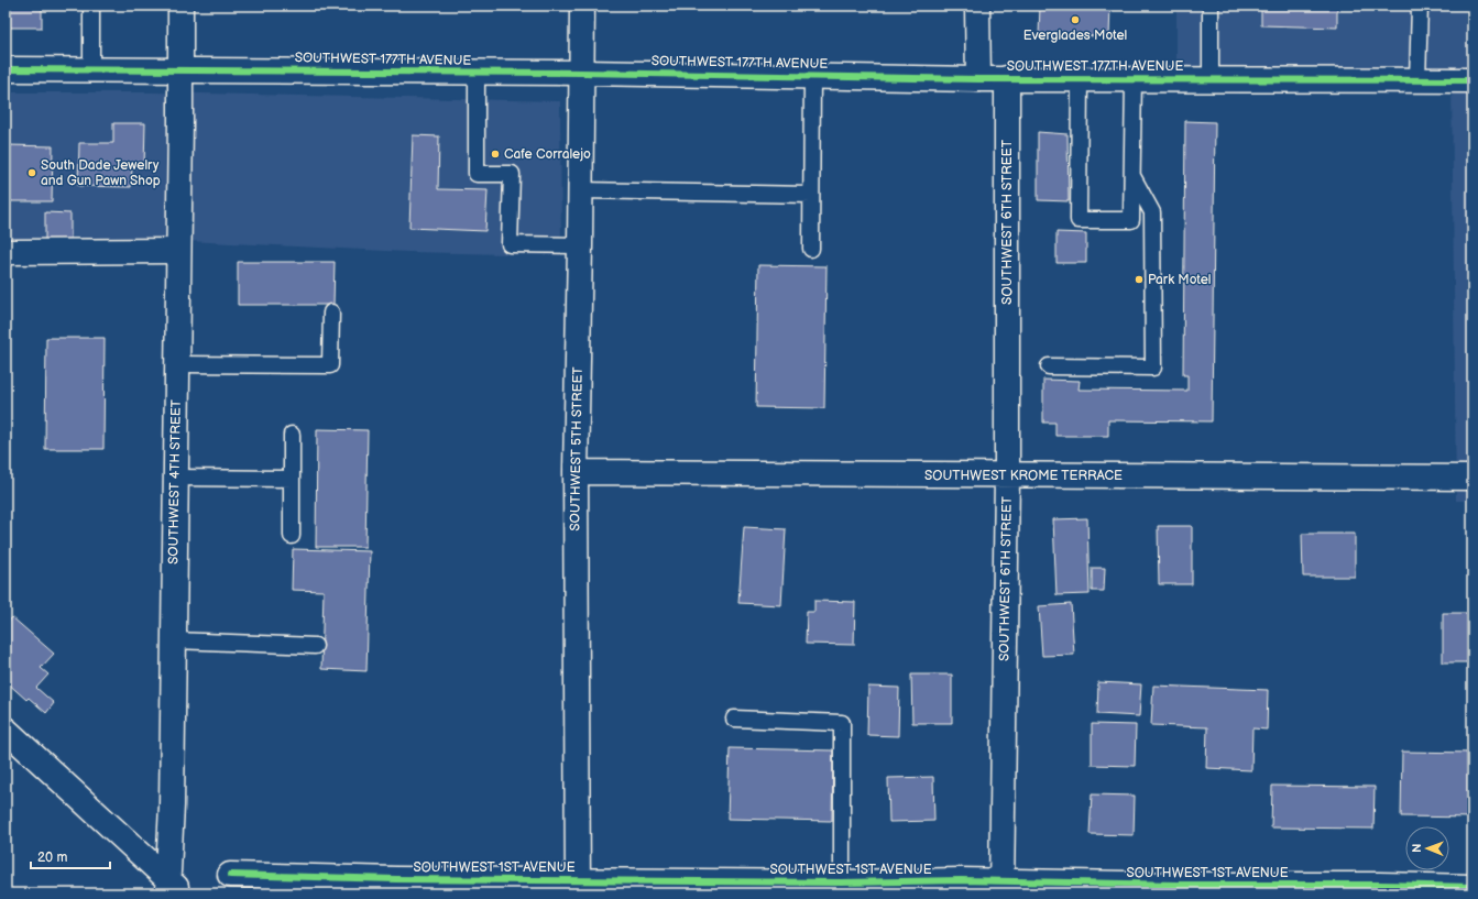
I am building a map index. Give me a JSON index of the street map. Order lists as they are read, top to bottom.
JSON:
{
  "streets": {
    "street": [
      "SOUTHWEST 177TH AVENUE",
      "SOUTHWEST 6TH STREET",
      "SOUTHWEST 5TH STREET",
      "SOUTHWEST KROME TERRACE",
      "SOUTHWEST 4TH STREET",
      "SOUTHWEST 1ST AVENUE"
    ]
  },
  "crossings": [
    ["SOUTHWEST 177TH AVENUE", "SOUTHWEST 6TH STREET"],
    ["SOUTHWEST 177TH AVENUE", "SOUTHWEST 5TH STREET"],
    ["SOUTHWEST 177TH AVENUE", "SOUTHWEST 4TH STREET"],
    ["SOUTHWEST 6TH STREET", "SOUTHWEST KROME TERRACE"],
    ["SOUTHWEST 6TH STREET", "SOUTHWEST 1ST AVENUE"],
    ["SOUTHWEST 5TH STREET", "SOUTHWEST KROME TERRACE"],
    ["SOUTHWEST 5TH STREET", "SOUTHWEST 1ST AVENUE"]
  ],
  "places": [
    "Everglades Motel",
    "Cafe Corralejo",
    "South Dade Jewelry and Gun Pawn Shop",
    "Park Motel"
  ],
  "scale_bar": "20 m",
  "north": "left"
}
